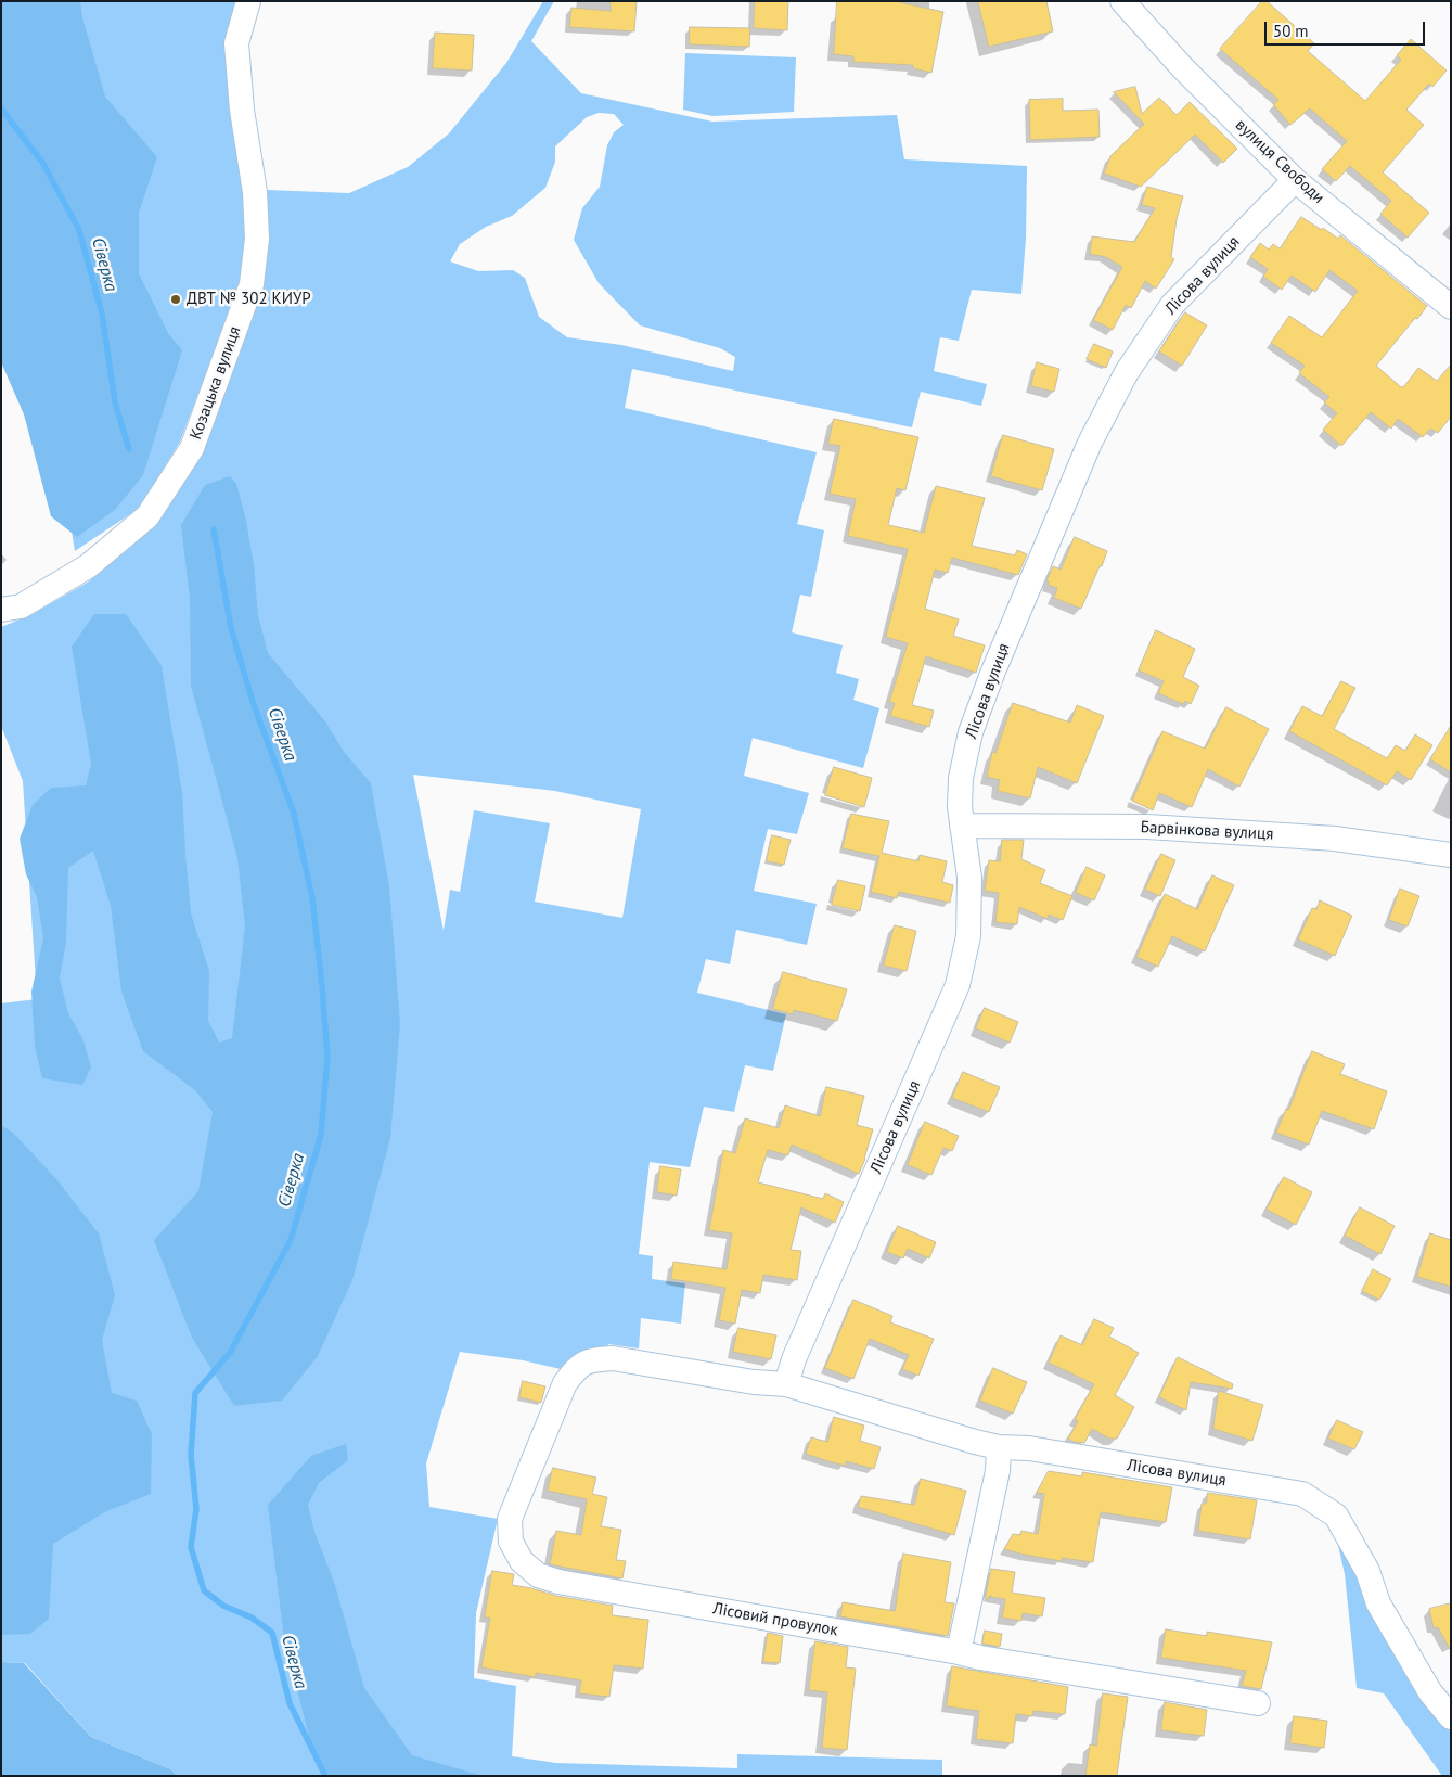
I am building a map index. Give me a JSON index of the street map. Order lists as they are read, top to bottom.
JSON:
{
  "streets": {
    "street": [
      "вулиця Свободи",
      "Лісова вулиця",
      "Козацька вулиця",
      "Барвінкова вулиця",
      "Лісовий провулок"
    ]
  },
  "crossings": [
    ["вулиця Свободи", "Лісова вулиця"],
    ["Лісова вулиця", "Барвінкова вулиця"],
    ["Лісова вулиця", "Лісовий провулок"]
  ],
  "water": ["Сіверка"],
  "places": ["ДВТ № 302 КИУР"],
  "scale_bar": "50 m"
}
